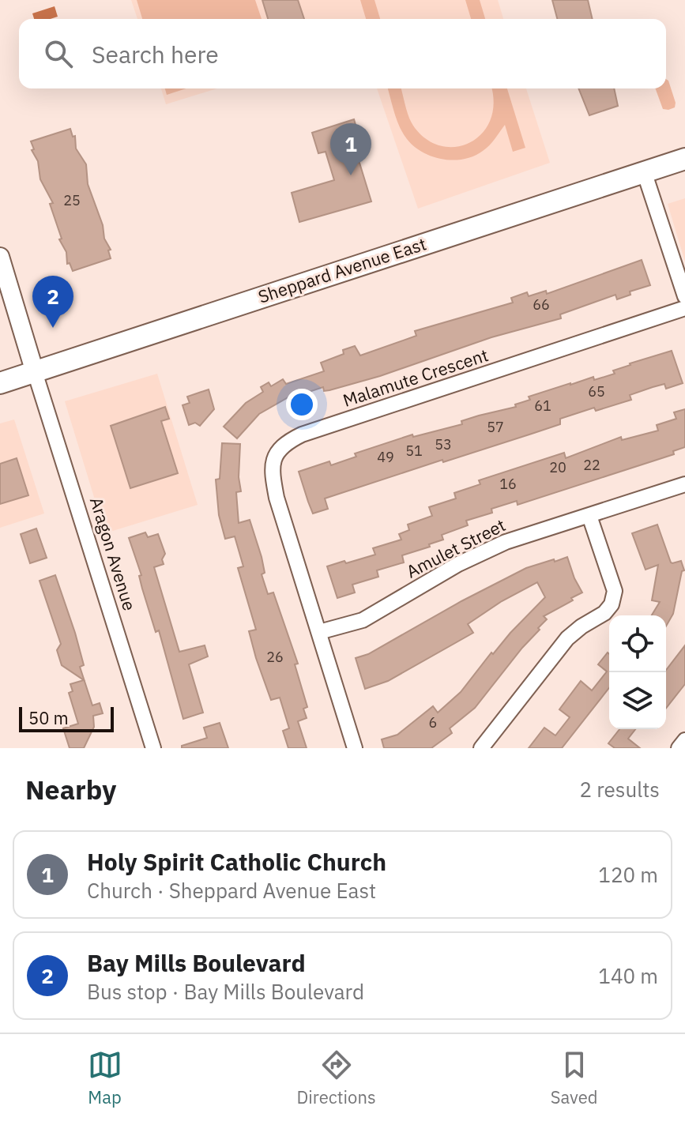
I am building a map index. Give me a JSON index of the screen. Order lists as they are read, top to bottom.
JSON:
{
  "streets": {
    "main road": ["Sheppard Avenue East"],
    "street": ["Malamute Crescent", "Amulet Street", "Aragon Avenue"]
  },
  "crossings": [
    ["Sheppard Avenue East", "Aragon Avenue"],
    ["Malamute Crescent", "Amulet Street"]
  ],
  "house_numbers": [
    "25",
    "66",
    "65",
    "61",
    "57",
    "53",
    "51",
    "49",
    "22",
    "20",
    "16",
    "26",
    "6"
  ],
  "scale_bar": "50 m",
  "page": {
    "search": "Search here",
    "pins": ["1", "2"],
    "scale": "50 m",
    "heading": ["Nearby", "2 results"],
    "list": [
      {
        "mark": "1",
        "name": "Holy Spirit Catholic Church",
        "note": "Church · Sheppard Avenue East",
        "value": "120 m"
      },
      {
        "mark": "2",
        "name": "Bay Mills Boulevard",
        "note": "Bus stop · Bay Mills Boulevard",
        "value": "140 m"
      }
    ],
    "nav": ["Map", "Directions", "Saved"]
  }
}
